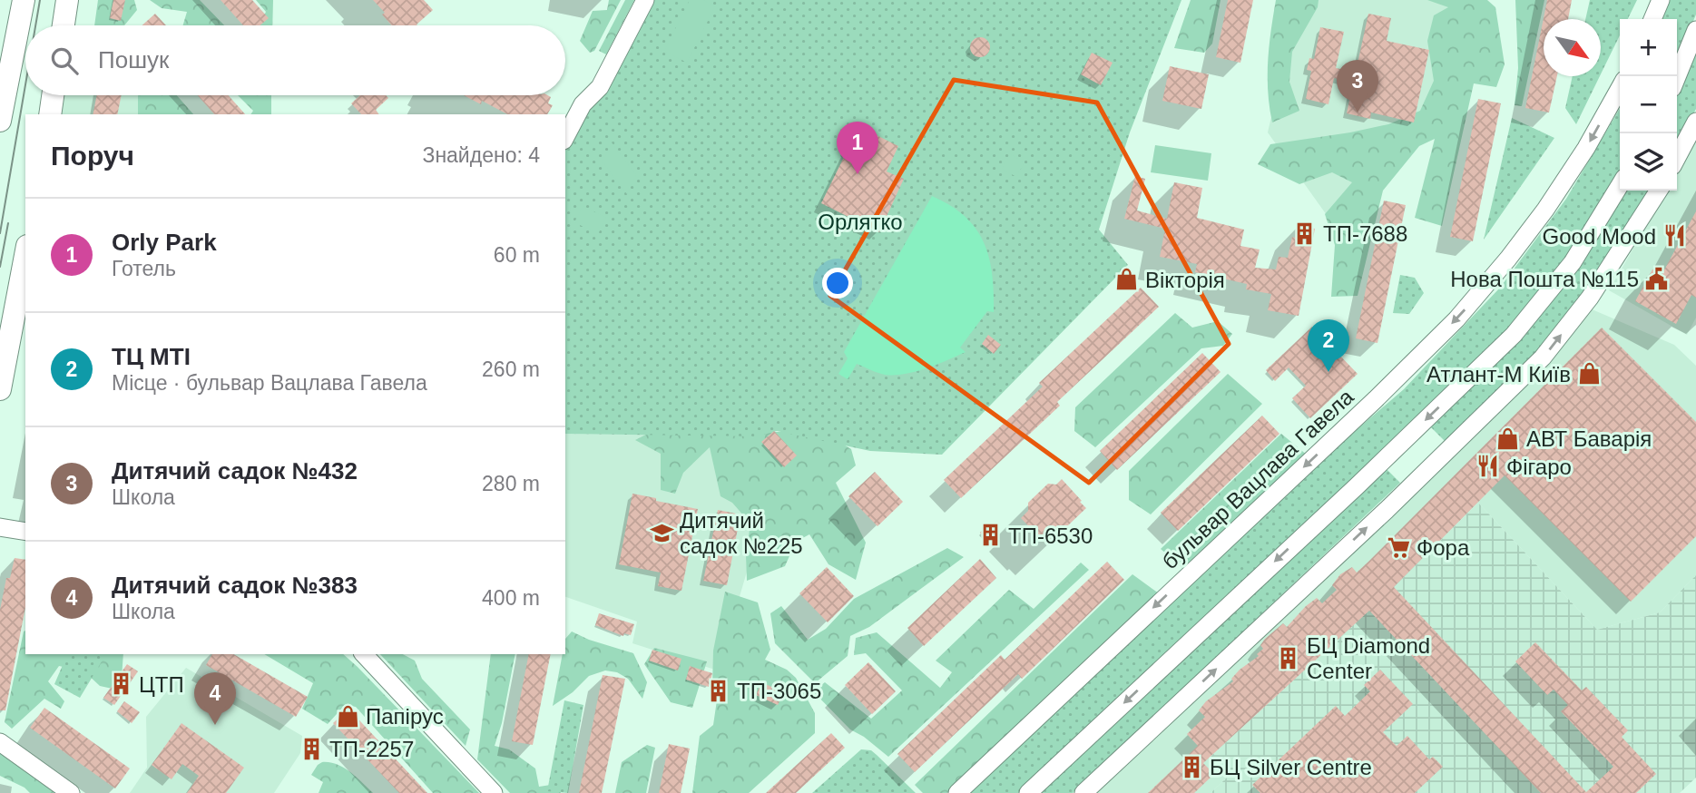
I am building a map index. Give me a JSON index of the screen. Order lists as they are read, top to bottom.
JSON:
{
  "streets": {
    "street": ["бульвар Вацлава Гавела"]
  },
  "parks": ["Орлятко"],
  "places": {
    "building": [
      "ТП-7688",
      "ТП-6530",
      "БЦ Diamond Center",
      "ЦТП",
      "ТП-3065",
      "ТП-2257",
      "БЦ Silver Centre"
    ],
    "restaurant": ["Good Mood", "Фігаро"],
    "public building": ["Нова Пошта №115"],
    "shop": [
      "Вікторія",
      "Атлант-М Київ",
      "АВТ Баварія",
      "Папірус"
    ],
    "school or university": ["Дитячий садок №225"],
    "supermarket": ["Фора"]
  },
  "north": "bottom right",
  "page": {
    "map_buttons": ["+", "−"],
    "search": "Пошук",
    "pins": [
      "3",
      "1",
      "2",
      "4"
    ],
    "heading": ["Поруч", "Знайдено: 4"],
    "list": [
      {
        "mark": "1",
        "name": "Orly Park",
        "note": "Готель",
        "value": "60 m"
      },
      {
        "mark": "2",
        "name": "ТЦ MTI",
        "note": "Місце · бульвар Вацлава Гавела",
        "value": "260 m"
      },
      {
        "mark": "3",
        "name": "Дитячий садок №432",
        "note": "Школа",
        "value": "280 m"
      },
      {
        "mark": "4",
        "name": "Дитячий садок №383",
        "note": "Школа",
        "value": "400 m"
      }
    ]
  }
}
